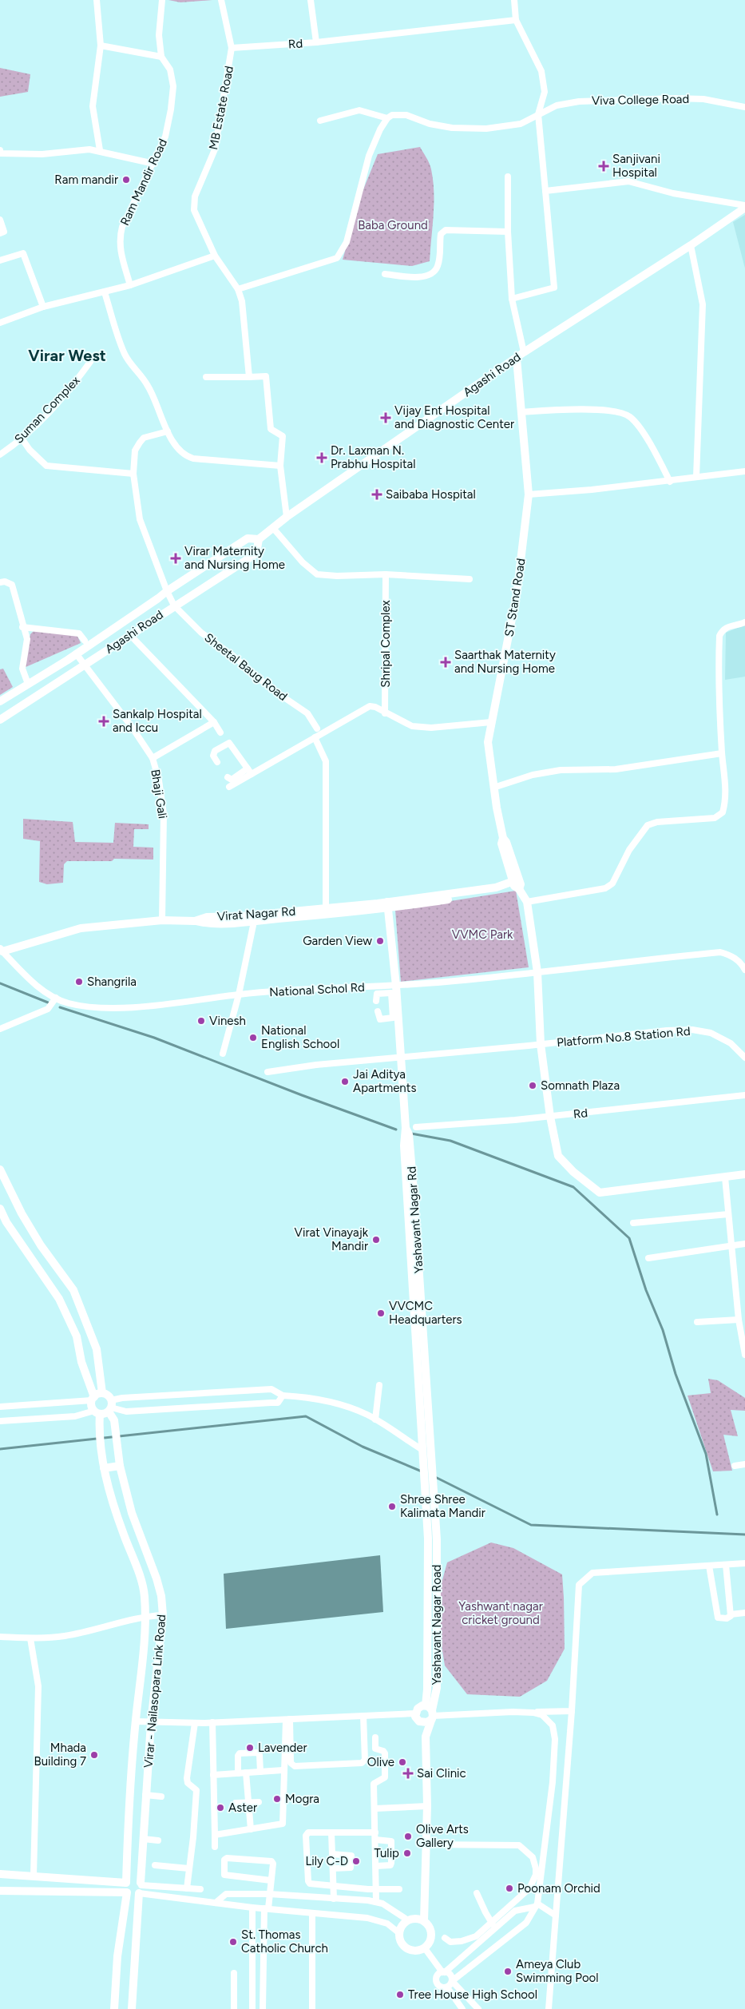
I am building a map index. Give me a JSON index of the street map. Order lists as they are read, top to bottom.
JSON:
{
  "streets": {
    "street": [
      "Rd",
      "Viva College Road",
      "MB Estate Road",
      "Ram Mandir Road",
      "Agashi Road",
      "Suman Complex",
      "ST Stand Road",
      "Shripal Complex",
      "Sheetal Baug Road",
      "Bhaji Gali",
      "Virat Nagar Rd",
      "National Schol Rd",
      "Platform No.8 Station Rd",
      "Yashavant Nagar Rd",
      "Yashavant Nagar Road",
      "Virar - Nailasopara Link Road"
    ]
  },
  "crossings": [
    ["Rd", "MB Estate Road"],
    ["Agashi Road", "ST Stand Road"],
    ["Agashi Road", "Sheetal Baug Road"],
    ["Agashi Road", "Bhaji Gali"],
    ["ST Stand Road", "Virat Nagar Rd"],
    ["Bhaji Gali", "Virat Nagar Rd"],
    ["Virat Nagar Rd", "National Schol Rd"],
    ["Virat Nagar Rd", "Yashavant Nagar Rd"],
    ["National Schol Rd", "Yashavant Nagar Rd"],
    ["Platform No.8 Station Rd", "Yashavant Nagar Rd"],
    ["Yashavant Nagar Rd", "Yashavant Nagar Road"]
  ],
  "districts": ["Virar West"],
  "parks": ["Baba Ground", "VVMC Park", "Yashwant nagar cricket ground"],
  "places": {
    "health": [
      "Sanjivani Hospital",
      "Vijay Ent Hospital and Diagnostic Center",
      "Dr. Laxman N. Prabhu Hospital",
      "Saibaba Hospital",
      "Virar Maternity and Nursing Home",
      "Saarthak Maternity and Nursing Home",
      "Sankalp Hospital and Iccu",
      "Sai Clinic"
    ],
    "other": [
      "Ram mandir",
      "Garden View",
      "Shangrila",
      "Vinesh",
      "National English School",
      "Jai Aditya Apartments",
      "Somnath Plaza",
      "Virat Vinayajk Mandir",
      "VVCMC Headquarters",
      "Shree Shree Kalimata Mandir",
      "Lavender",
      "Mhada Building 7",
      "Olive",
      "Mogra",
      "Aster",
      "Olive Arts Gallery",
      "Tulip",
      "Lily C-D",
      "Poonam Orchid",
      "St. Thomas Catholic Church",
      "Ameya Club Swimming Pool",
      "Tree House High School"
    ]
  }
}
